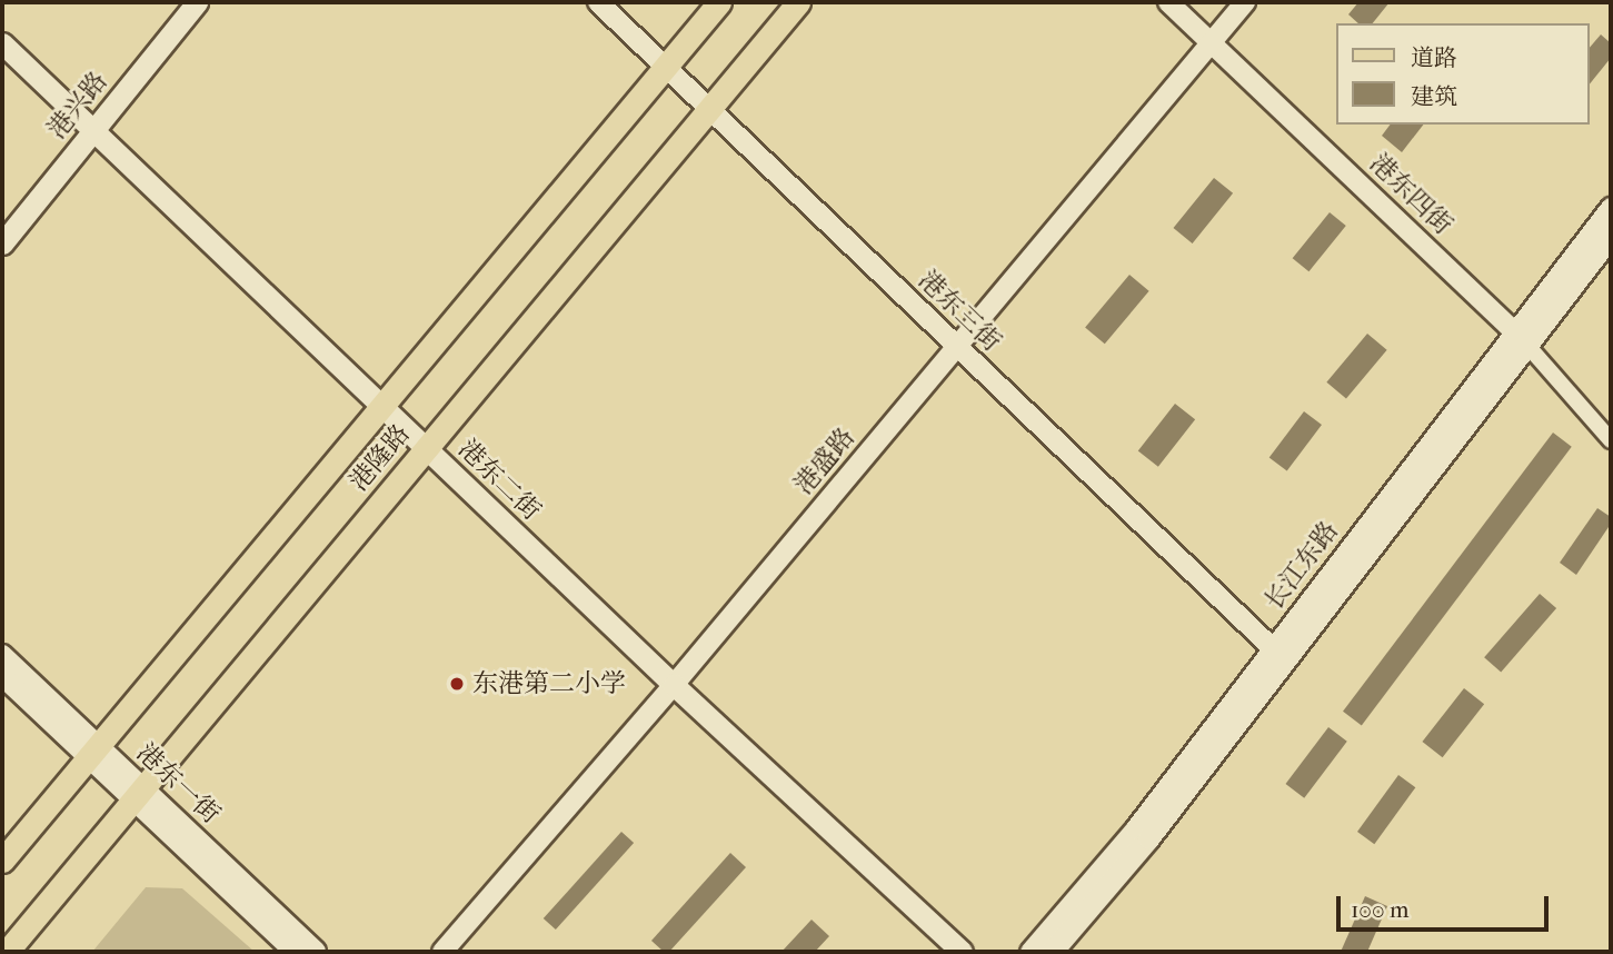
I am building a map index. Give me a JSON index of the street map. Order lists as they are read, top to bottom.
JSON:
{
  "streets": {
    "main road": [
      "港兴路",
      "港隆路",
      "港东二街",
      "长江东路"
    ],
    "street": [
      "港东四街",
      "港东三街",
      "港盛路",
      "港东一街"
    ]
  },
  "crossings": [
    ["港兴路", "港东二街"],
    ["港东四街", "港盛路"],
    ["港东四街", "长江东路"],
    ["港东三街", "港隆路"],
    ["港东三街", "港盛路"],
    ["港东三街", "长江东路"],
    ["港隆路", "港东二街"],
    ["港隆路", "港东一街"],
    ["港盛路", "港东二街"]
  ],
  "places": ["东港第二小学"],
  "legend": ["道路", "建筑"],
  "scale_bar": "100 m"
}
